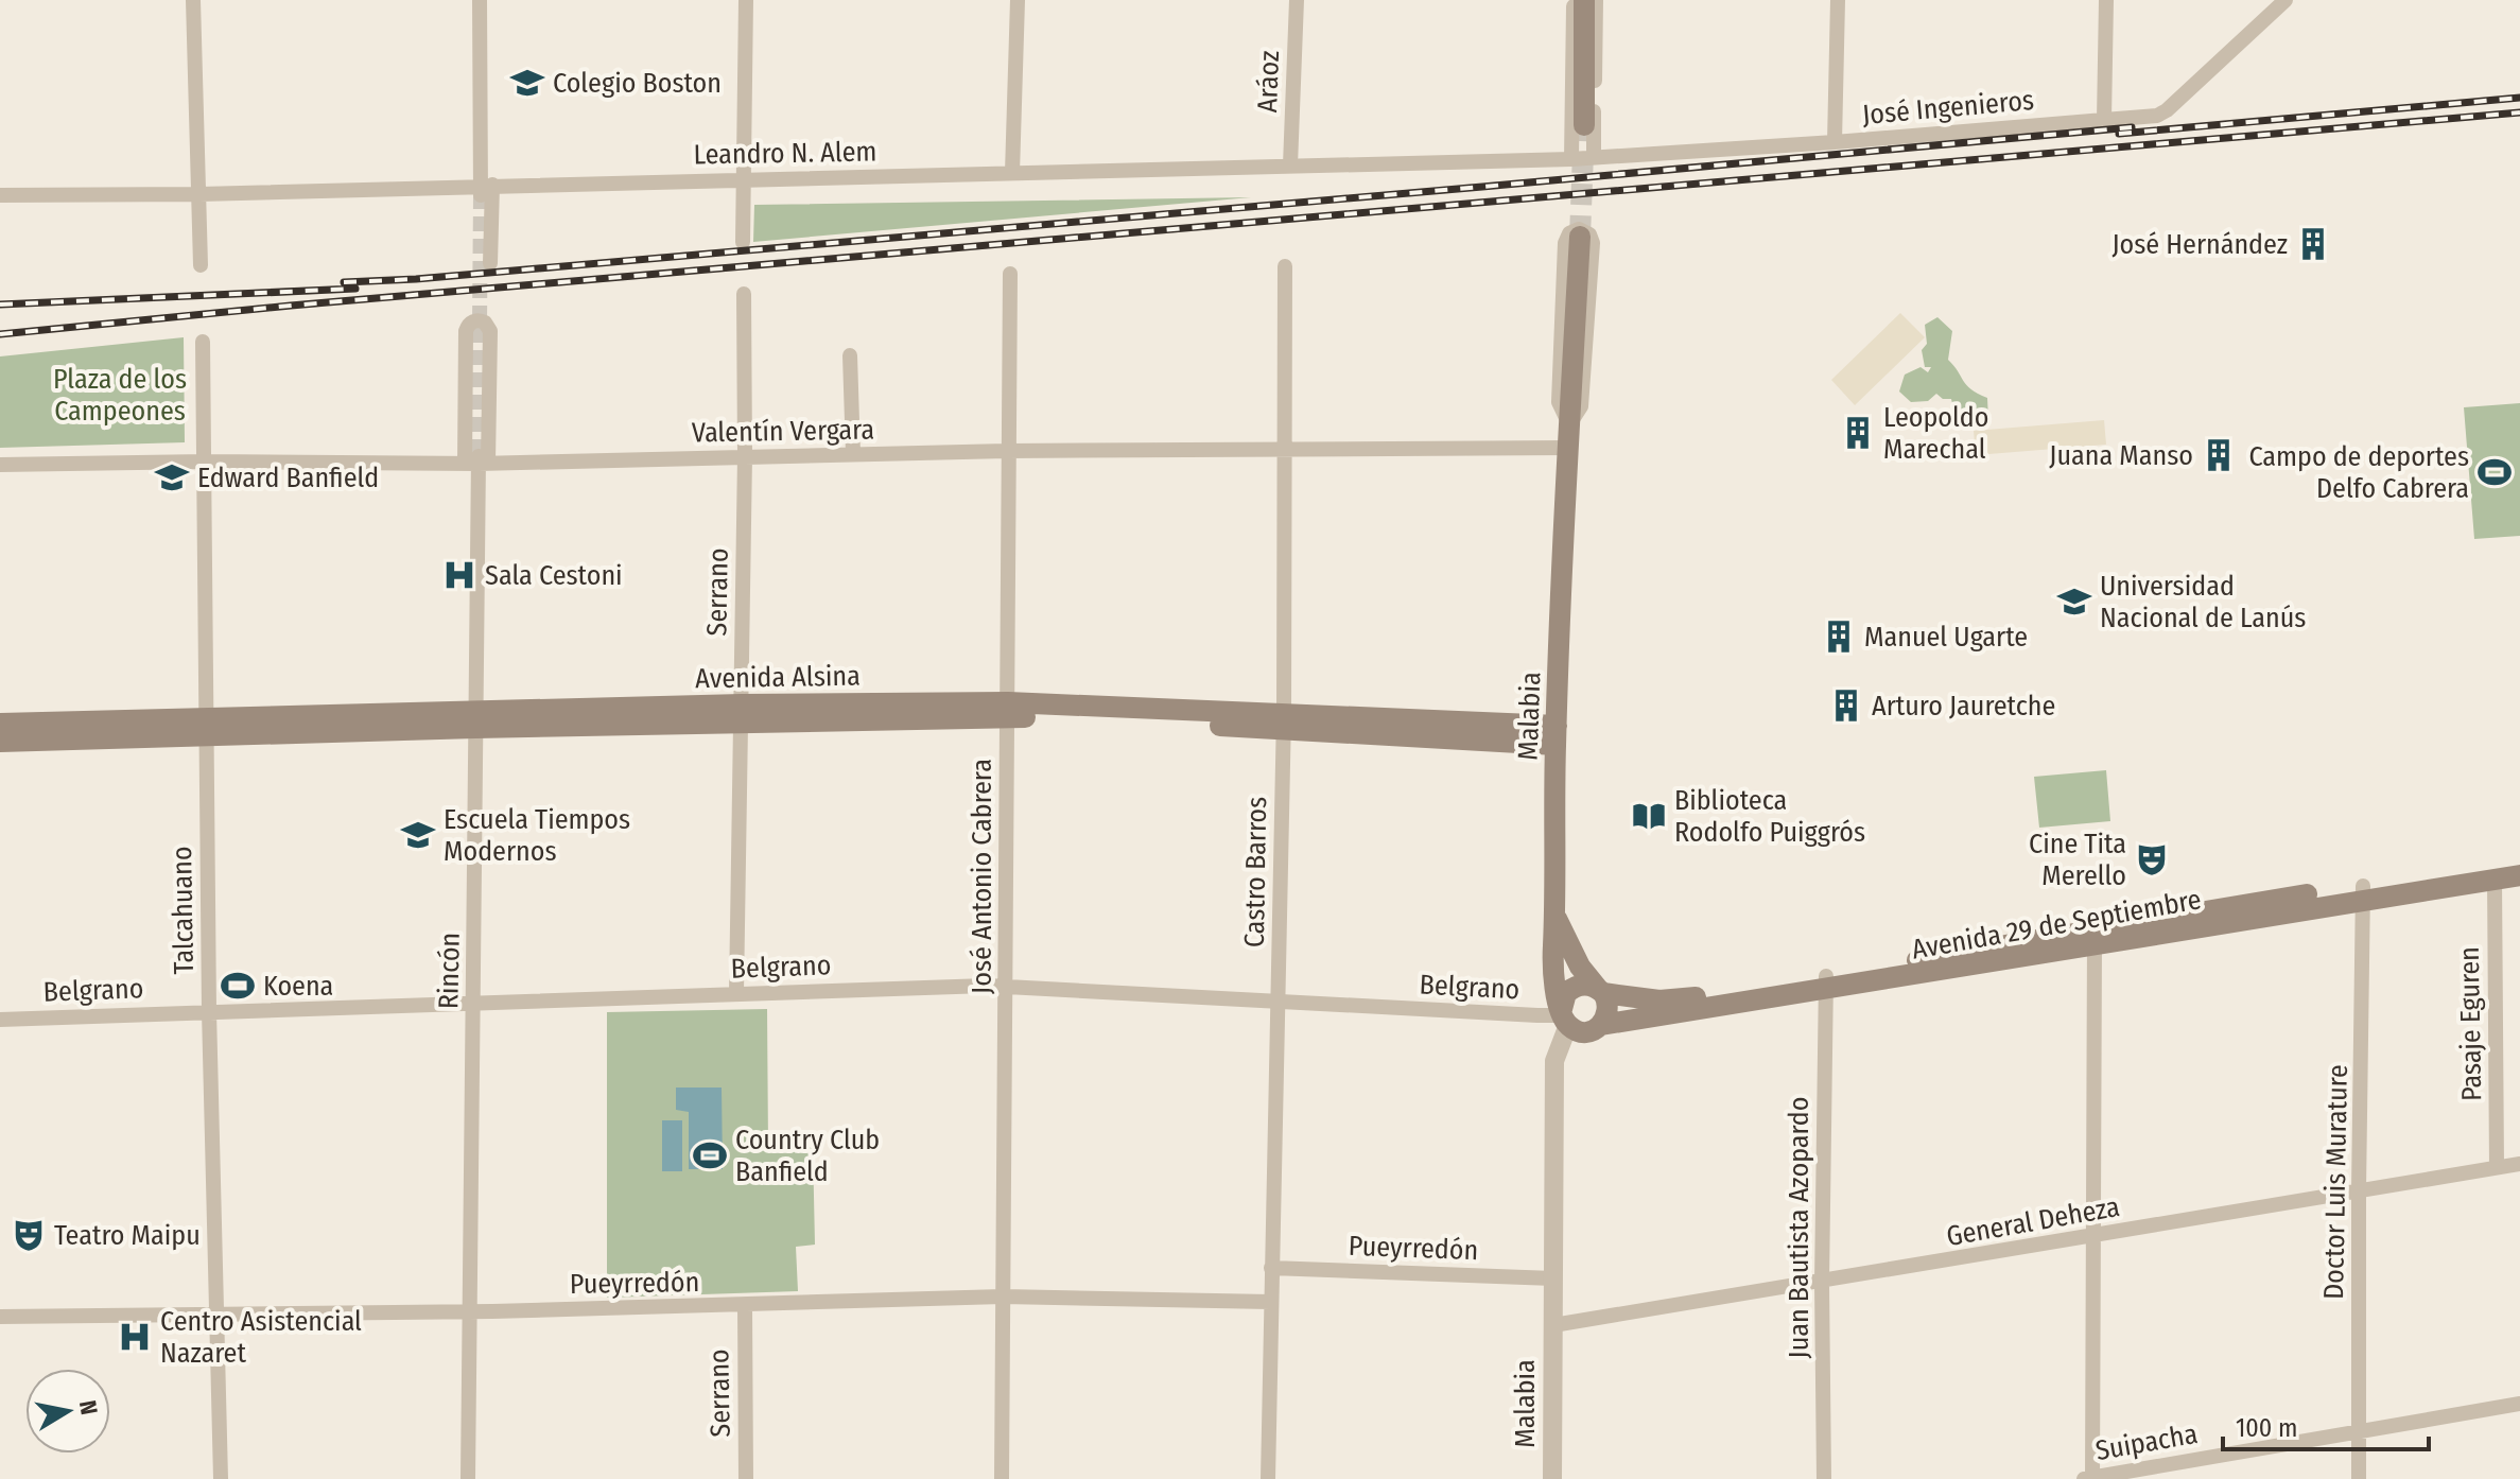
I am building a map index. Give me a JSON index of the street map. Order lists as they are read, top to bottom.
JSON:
{
  "streets": {
    "main road": ["Avenida Alsina", "Malabia", "Avenida 29 de Septiembre"],
    "street": [
      "Aráoz",
      "José Ingenieros",
      "Leandro N. Alem",
      "Valentín Vergara",
      "Serrano",
      "Castro Barros",
      "José Antonio Cabrera",
      "Talcahuano",
      "Belgrano",
      "Rincón",
      "Pasaje Eguren",
      "Doctor Luis Murature",
      "General Deheza",
      "Juan Bautista Azopardo",
      "Pueyrredón",
      "Suipacha"
    ]
  },
  "crossings": [
    ["Aráoz", "Leandro N. Alem"],
    ["José Ingenieros", "Leandro N. Alem"],
    ["Valentín Vergara", "Serrano"],
    ["Valentín Vergara", "Malabia"],
    ["Valentín Vergara", "Castro Barros"],
    ["Valentín Vergara", "José Antonio Cabrera"],
    ["Valentín Vergara", "Talcahuano"],
    ["Valentín Vergara", "Rincón"],
    ["Serrano", "Avenida Alsina"],
    ["Serrano", "Belgrano"],
    ["Serrano", "Pueyrredón"],
    ["Avenida Alsina", "Malabia"],
    ["Avenida Alsina", "Castro Barros"],
    ["Avenida Alsina", "José Antonio Cabrera"],
    ["Avenida Alsina", "Talcahuano"],
    ["Avenida Alsina", "Rincón"],
    ["Malabia", "Avenida 29 de Septiembre"],
    ["Malabia", "Belgrano"],
    ["Malabia", "General Deheza"],
    ["Malabia", "Pueyrredón"],
    ["Castro Barros", "Belgrano"],
    ["Castro Barros", "Pueyrredón"],
    ["José Antonio Cabrera", "Belgrano"],
    ["José Antonio Cabrera", "Pueyrredón"],
    ["Talcahuano", "Belgrano"],
    ["Talcahuano", "Pueyrredón"],
    ["Avenida 29 de Septiembre", "Belgrano"],
    ["Avenida 29 de Septiembre", "Pasaje Eguren"],
    ["Avenida 29 de Septiembre", "Doctor Luis Murature"],
    ["Avenida 29 de Septiembre", "Juan Bautista Azopardo"],
    ["Belgrano", "Rincón"],
    ["Rincón", "Pueyrredón"],
    ["Pasaje Eguren", "General Deheza"],
    ["Doctor Luis Murature", "General Deheza"],
    ["Doctor Luis Murature", "Suipacha"],
    ["General Deheza", "Juan Bautista Azopardo"]
  ],
  "parks": ["Plaza de los Campeones"],
  "places": {
    "school or university": [
      "Colegio Boston",
      "Edward Banfield",
      "Universidad Nacional de Lanús",
      "Escuela Tiempos Modernos"
    ],
    "building": [
      "José Hernández",
      "Leopoldo Marechal",
      "Juana Manso",
      "Manuel Ugarte",
      "Arturo Jauretche"
    ],
    "sports": ["Campo de deportes Delfo Cabrera", "Koena", "Country Club Banfield"],
    "hospital": ["Sala Cestoni", "Centro Asistencial Nazaret"],
    "library": ["Biblioteca Rodolfo Puiggrós"],
    "theatre": ["Cine Tita Merello", "Teatro Maipu"]
  },
  "scale_bar": "100 m",
  "north": "right"
}
